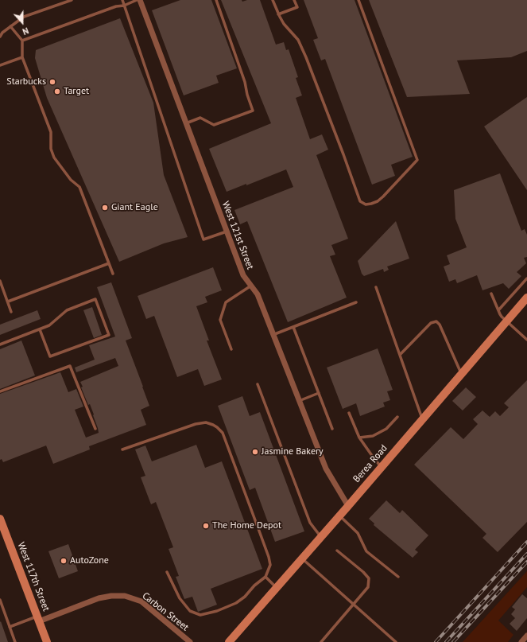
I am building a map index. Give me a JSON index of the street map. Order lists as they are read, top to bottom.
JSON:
{
  "streets": {
    "main road": ["Berea Road", "West 117th Street"],
    "street": ["West 121st Street", "Carbon Street"]
  },
  "crossings": [
    ["West 121st Street", "Berea Road"],
    ["West 117th Street", "Carbon Street"]
  ],
  "places": [
    "Starbucks",
    "Target",
    "Giant Eagle",
    "Jasmine Bakery",
    "The Home Depot",
    "AutoZone"
  ],
  "north": "bottom"
}
